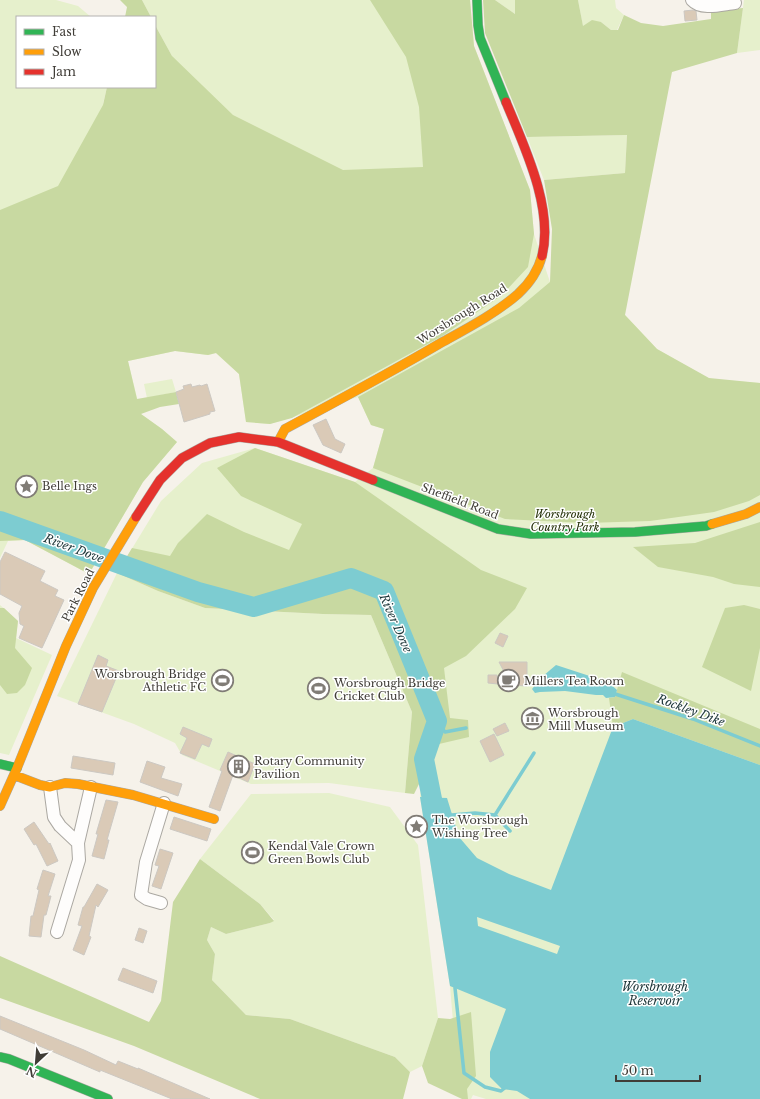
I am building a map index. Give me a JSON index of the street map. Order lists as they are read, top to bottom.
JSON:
{
  "streets": {
    "main road": ["Worsbrough Road", "Sheffield Road", "Park Road"]
  },
  "crossings": [
    ["Worsbrough Road", "Sheffield Road"],
    ["Worsbrough Road", "Park Road"],
    ["Sheffield Road", "Park Road"]
  ],
  "water": ["River Dove", "Rockley Dike", "Worsbrough Reservoir"],
  "parks": ["Worsbrough Country Park"],
  "places": {
    "place": ["Belle Ings", "The Worsbrough Wishing Tree"],
    "sports": ["Worsbrough Bridge Athletic FC", "Worsbrough Bridge Cricket Club", "Kendal Vale Crown Green Bowls Club"],
    "cafe": ["Millers Tea Room"],
    "museum": ["Worsbrough Mill Museum"],
    "building": ["Rotary Community Pavilion"]
  },
  "legend": ["Fast", "Slow", "Jam"],
  "scale_bar": "50 m",
  "north": "bottom left"
}
